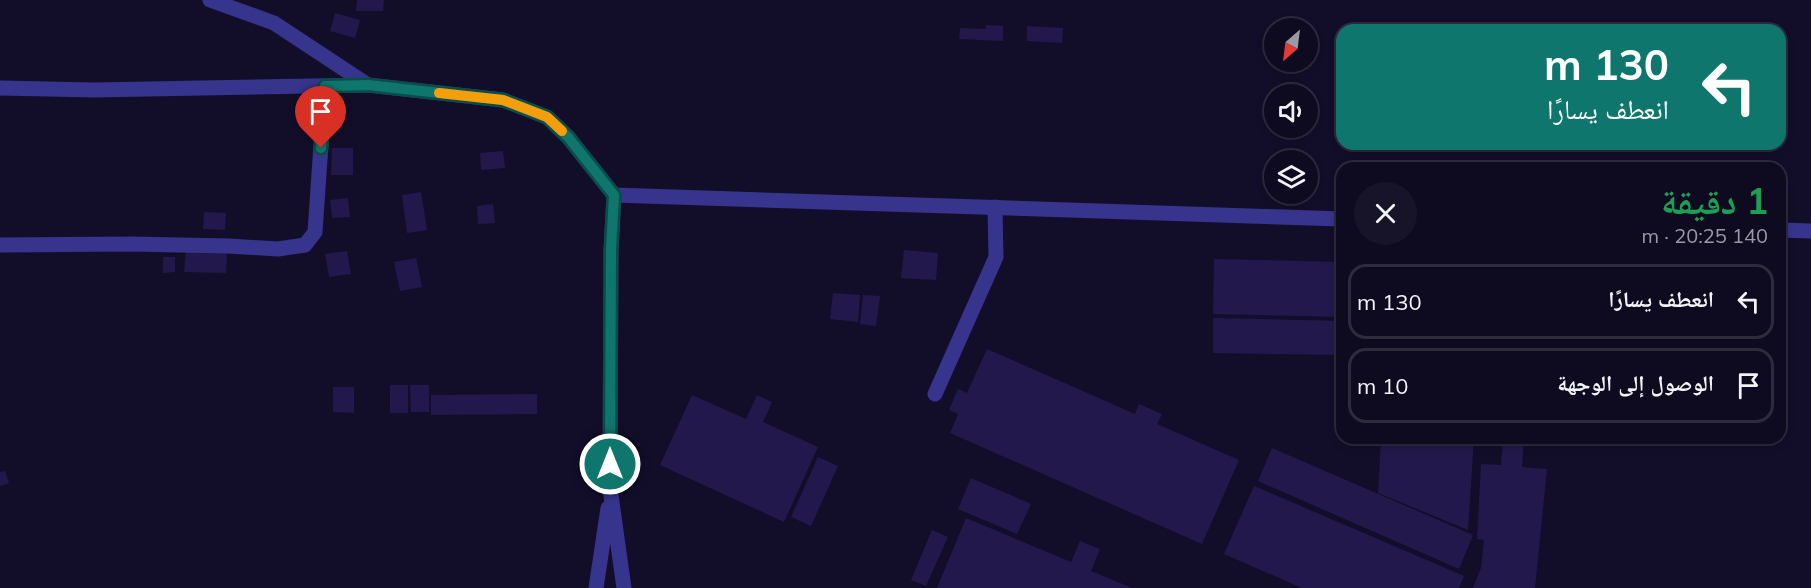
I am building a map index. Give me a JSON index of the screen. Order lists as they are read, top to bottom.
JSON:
{
  "north": "bottom left",
  "page": {
    "turn": ["130 m", "انعطف يسارًا"],
    "heading": ["1 دقيقة", "140 m · 20:25"],
    "list": [
      {
        "name": "انعطف يسارًا",
        "value": "130 m"
      },
      {
        "name": "الوصول إلى الوجهة",
        "value": "10 m"
      }
    ]
  }
}
